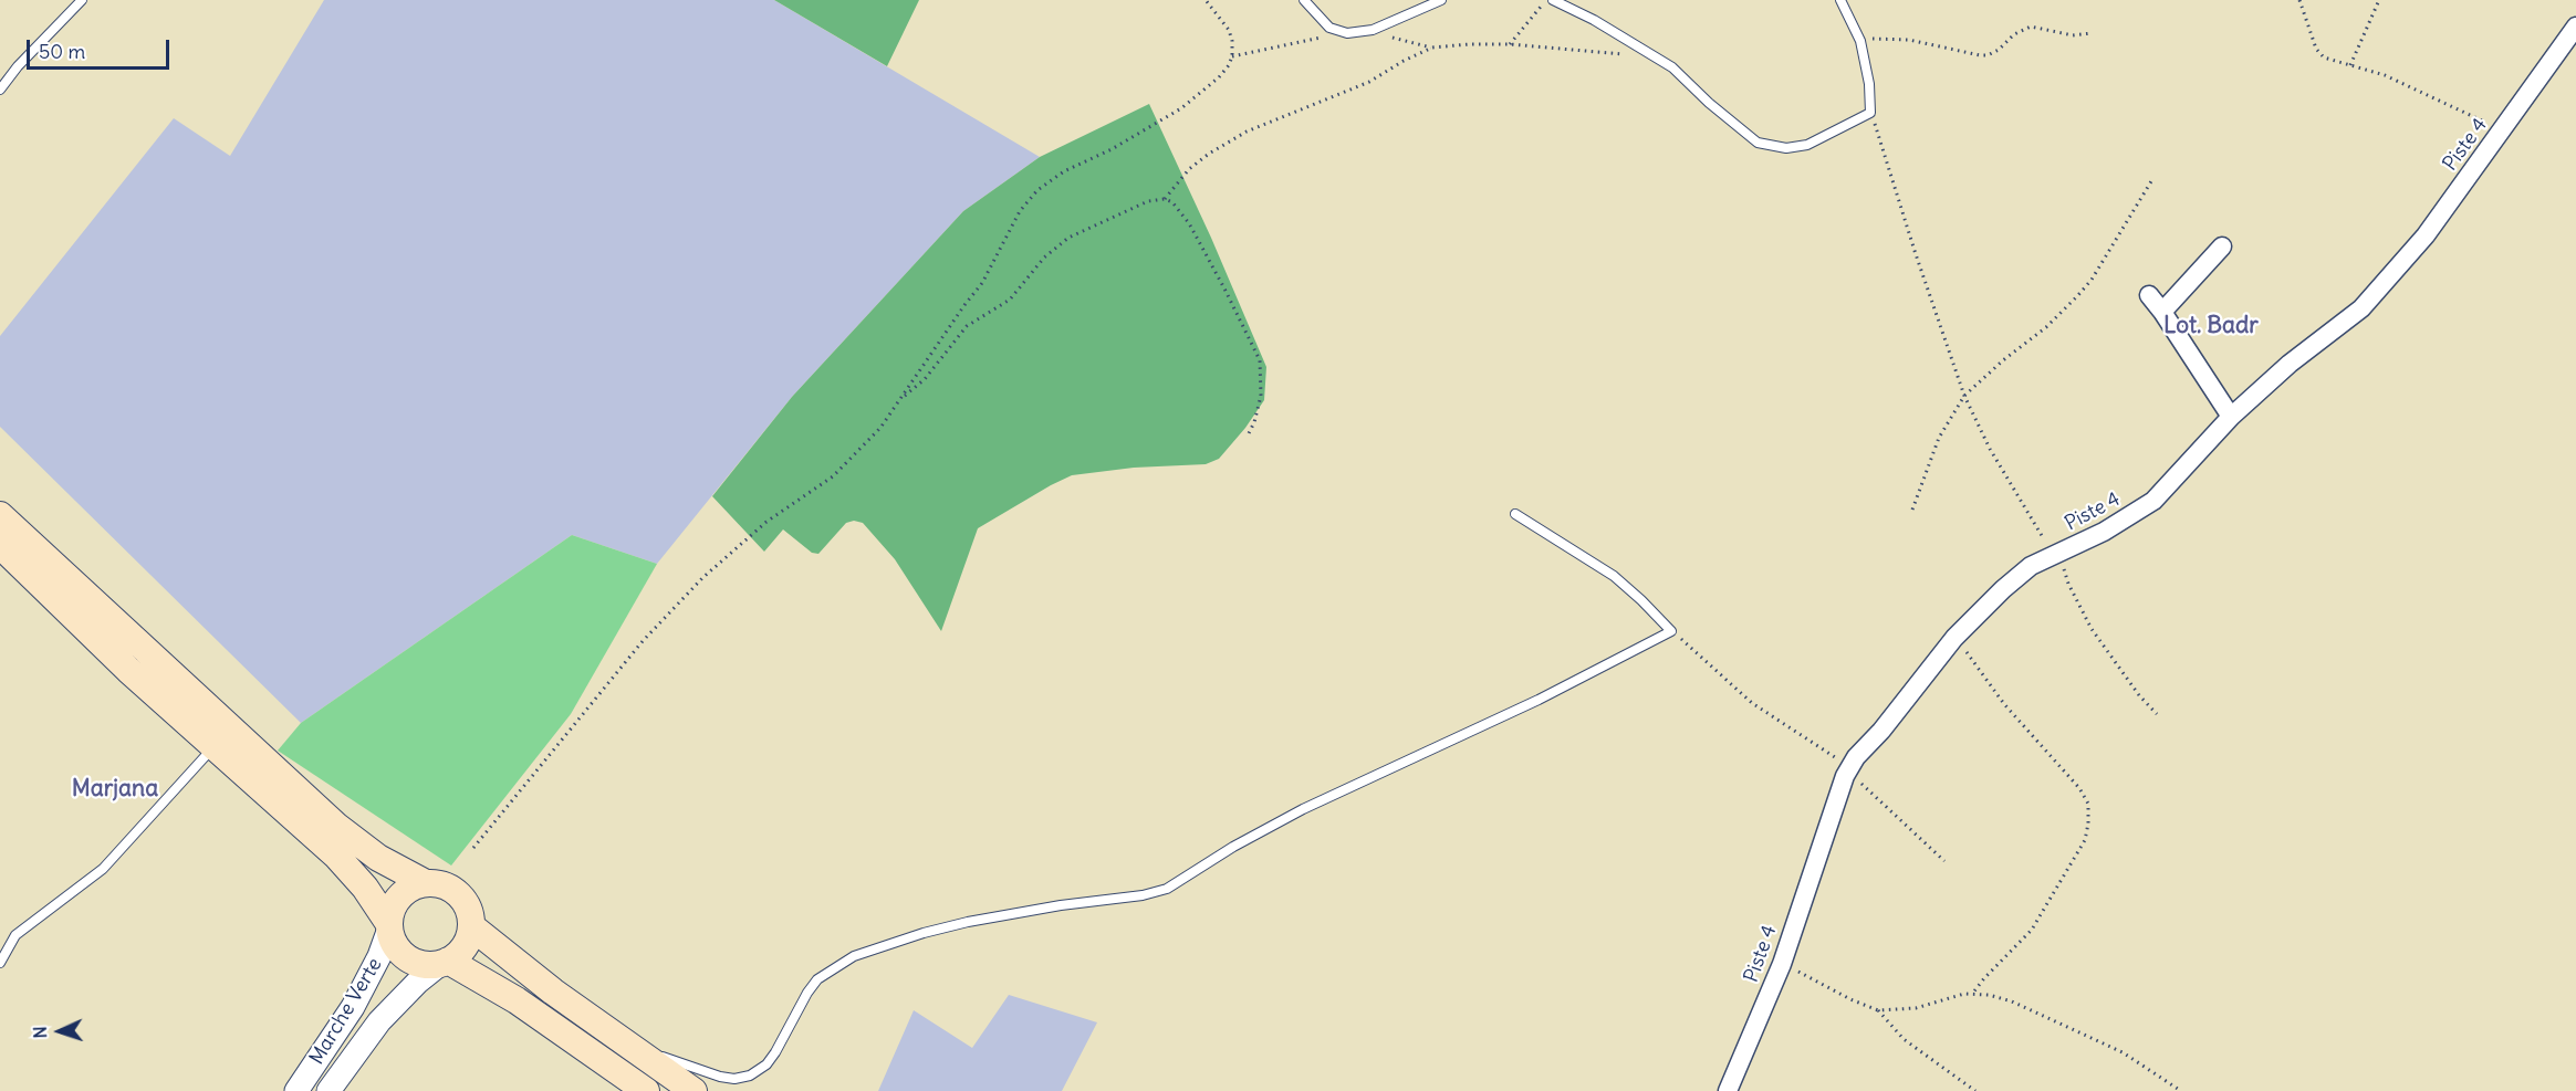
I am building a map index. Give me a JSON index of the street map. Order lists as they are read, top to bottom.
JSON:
{
  "streets": {
    "street": ["Piste 4", "Marche Verte"]
  },
  "districts": ["Lot. Badr", "Marjana"],
  "scale_bar": "50 m",
  "north": "left"
}
